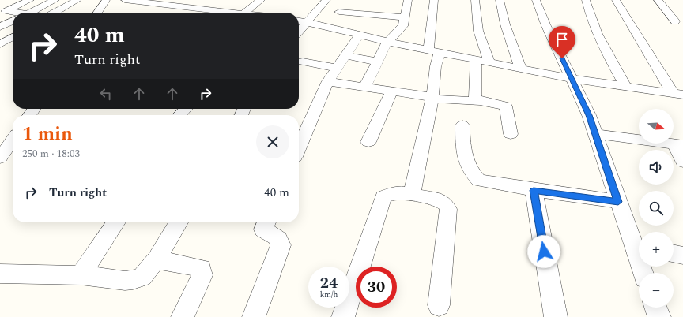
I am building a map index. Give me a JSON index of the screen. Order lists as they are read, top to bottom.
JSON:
{
  "north": "right",
  "page": {
    "turn": ["40 m", "Turn right"],
    "map_buttons": ["+", "−"],
    "heading": ["1 min", "250 m · 18:03"],
    "list": [
      {
        "name": "Turn right",
        "value": "40 m"
      }
    ],
    "speed": "24 km/h",
    "limit": "30"
  }
}
